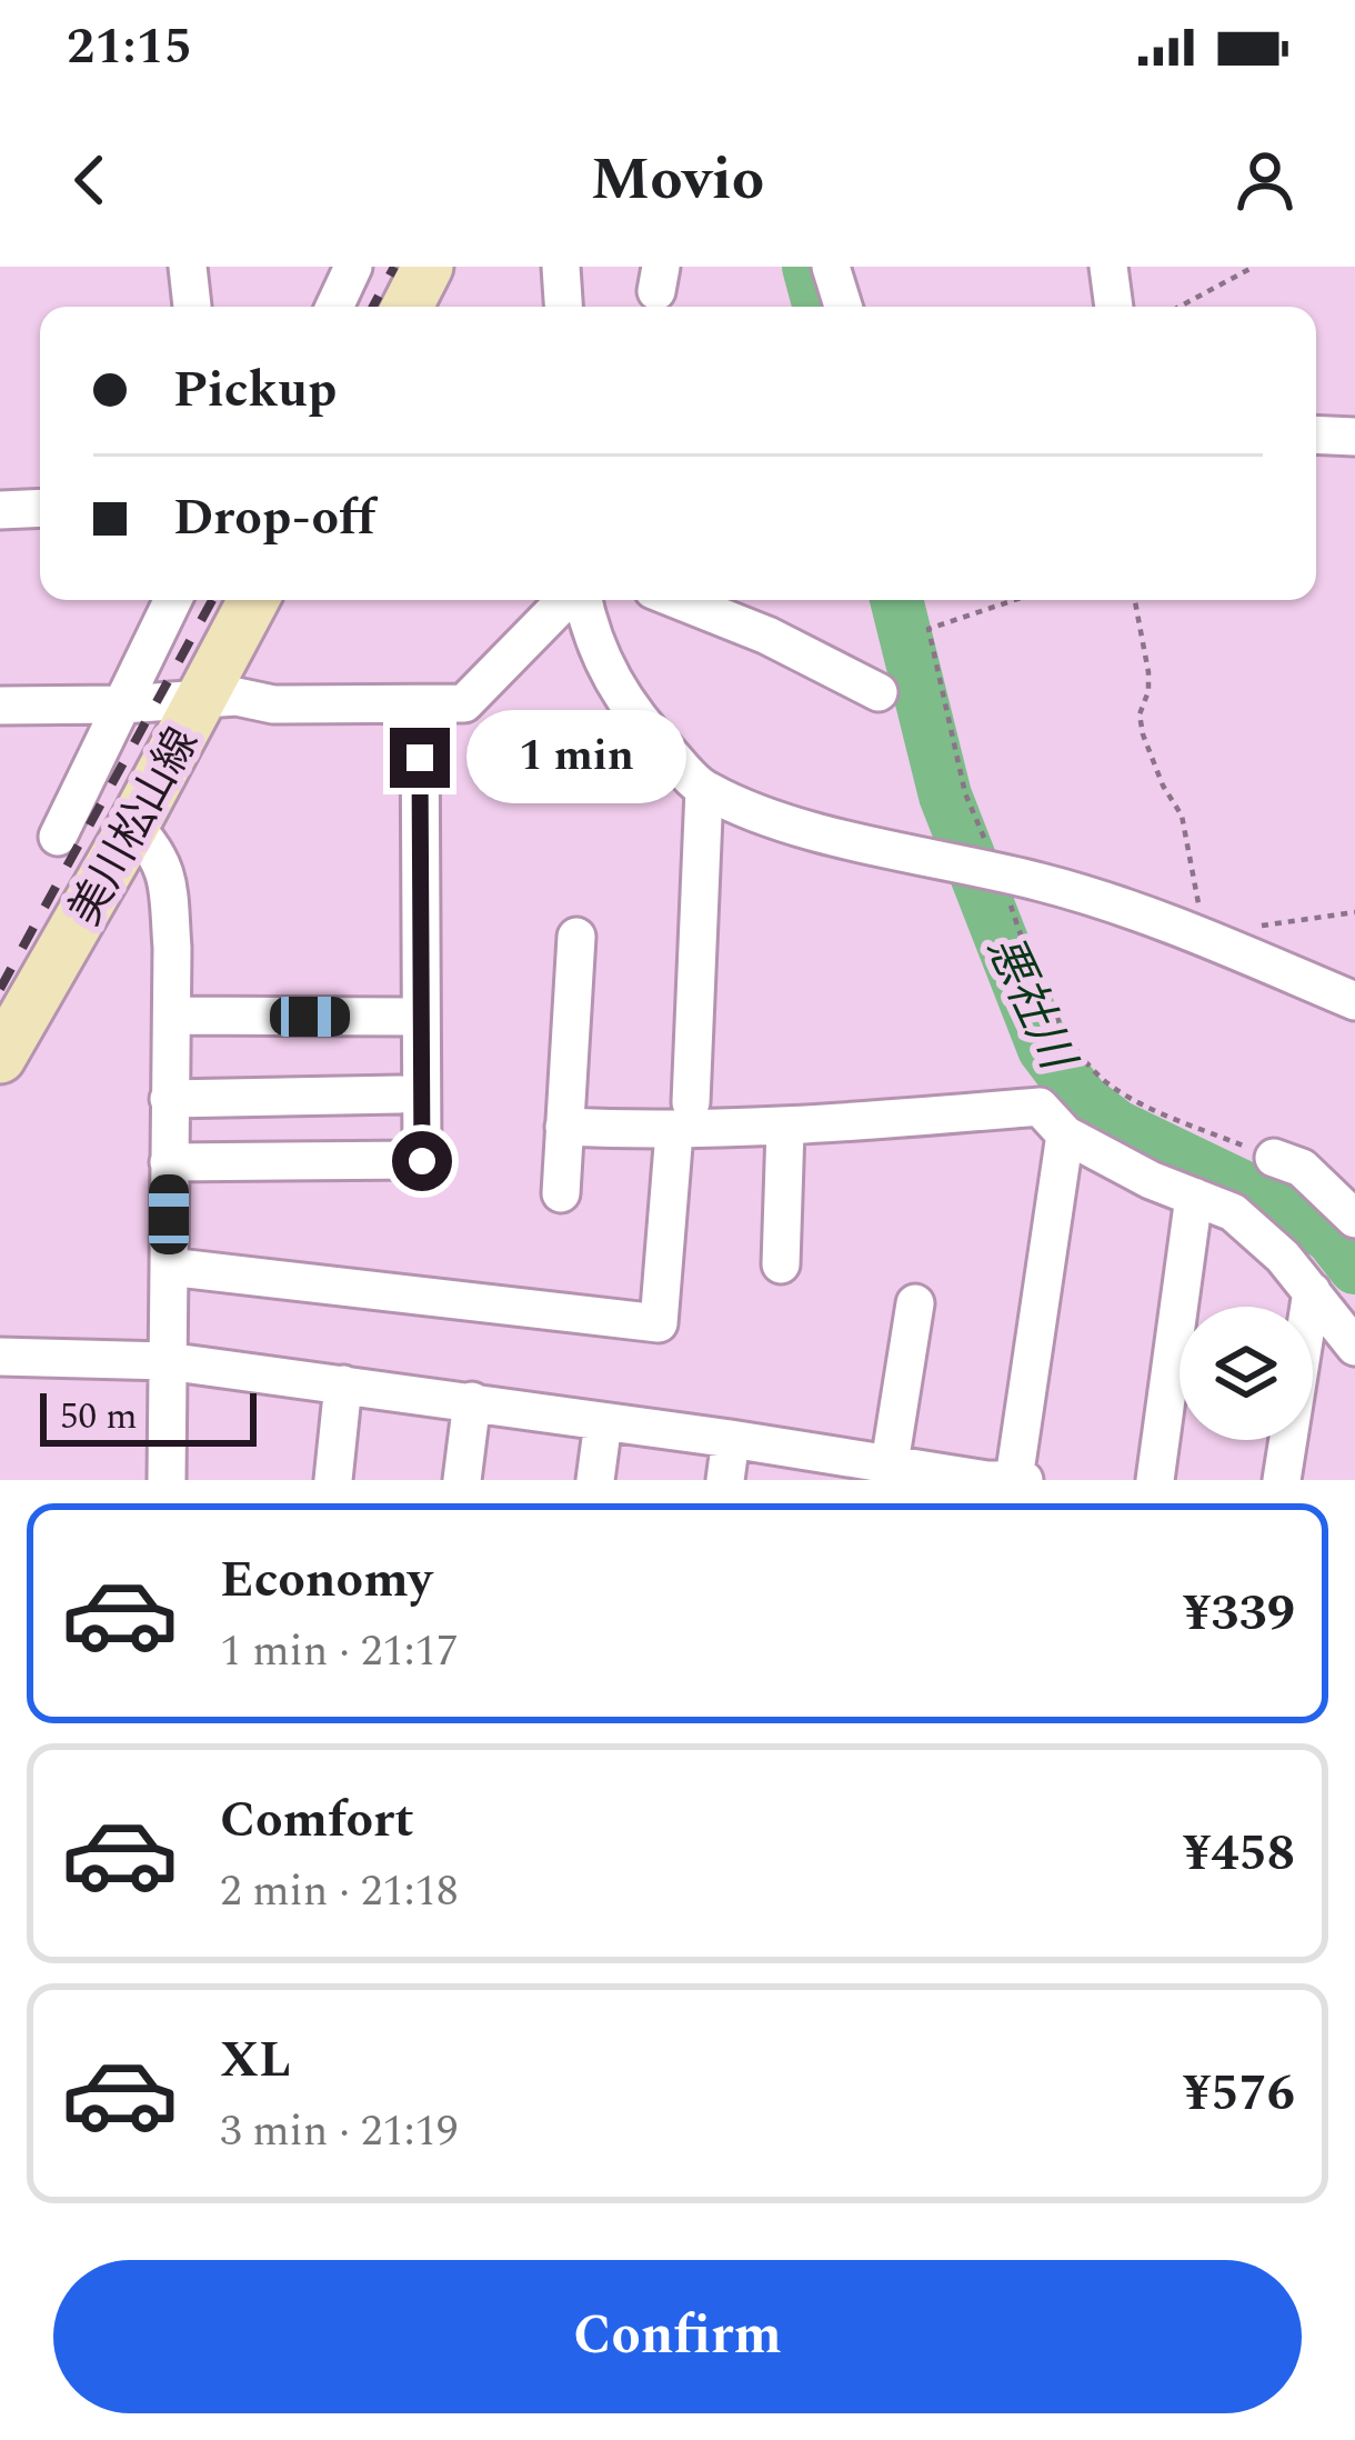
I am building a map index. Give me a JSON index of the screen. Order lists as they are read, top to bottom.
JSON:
{
  "streets": {
    "main road": ["美川松山線"]
  },
  "water": ["悪社川"],
  "scale_bar": "50 m",
  "page": {
    "status": "21:15",
    "header": "Movio",
    "banner": ["Pickup", "Drop-off"],
    "bubble": "1 min",
    "scale": "50 m",
    "list": [
      {
        "name": "Economy",
        "note": "1 min · 21:17",
        "value": "¥339"
      },
      {
        "name": "Comfort",
        "note": "2 min · 21:18",
        "value": "¥458"
      },
      {
        "name": "XL",
        "note": "3 min · 21:19",
        "value": "¥576"
      }
    ],
    "buttons": "Confirm"
  }
}
